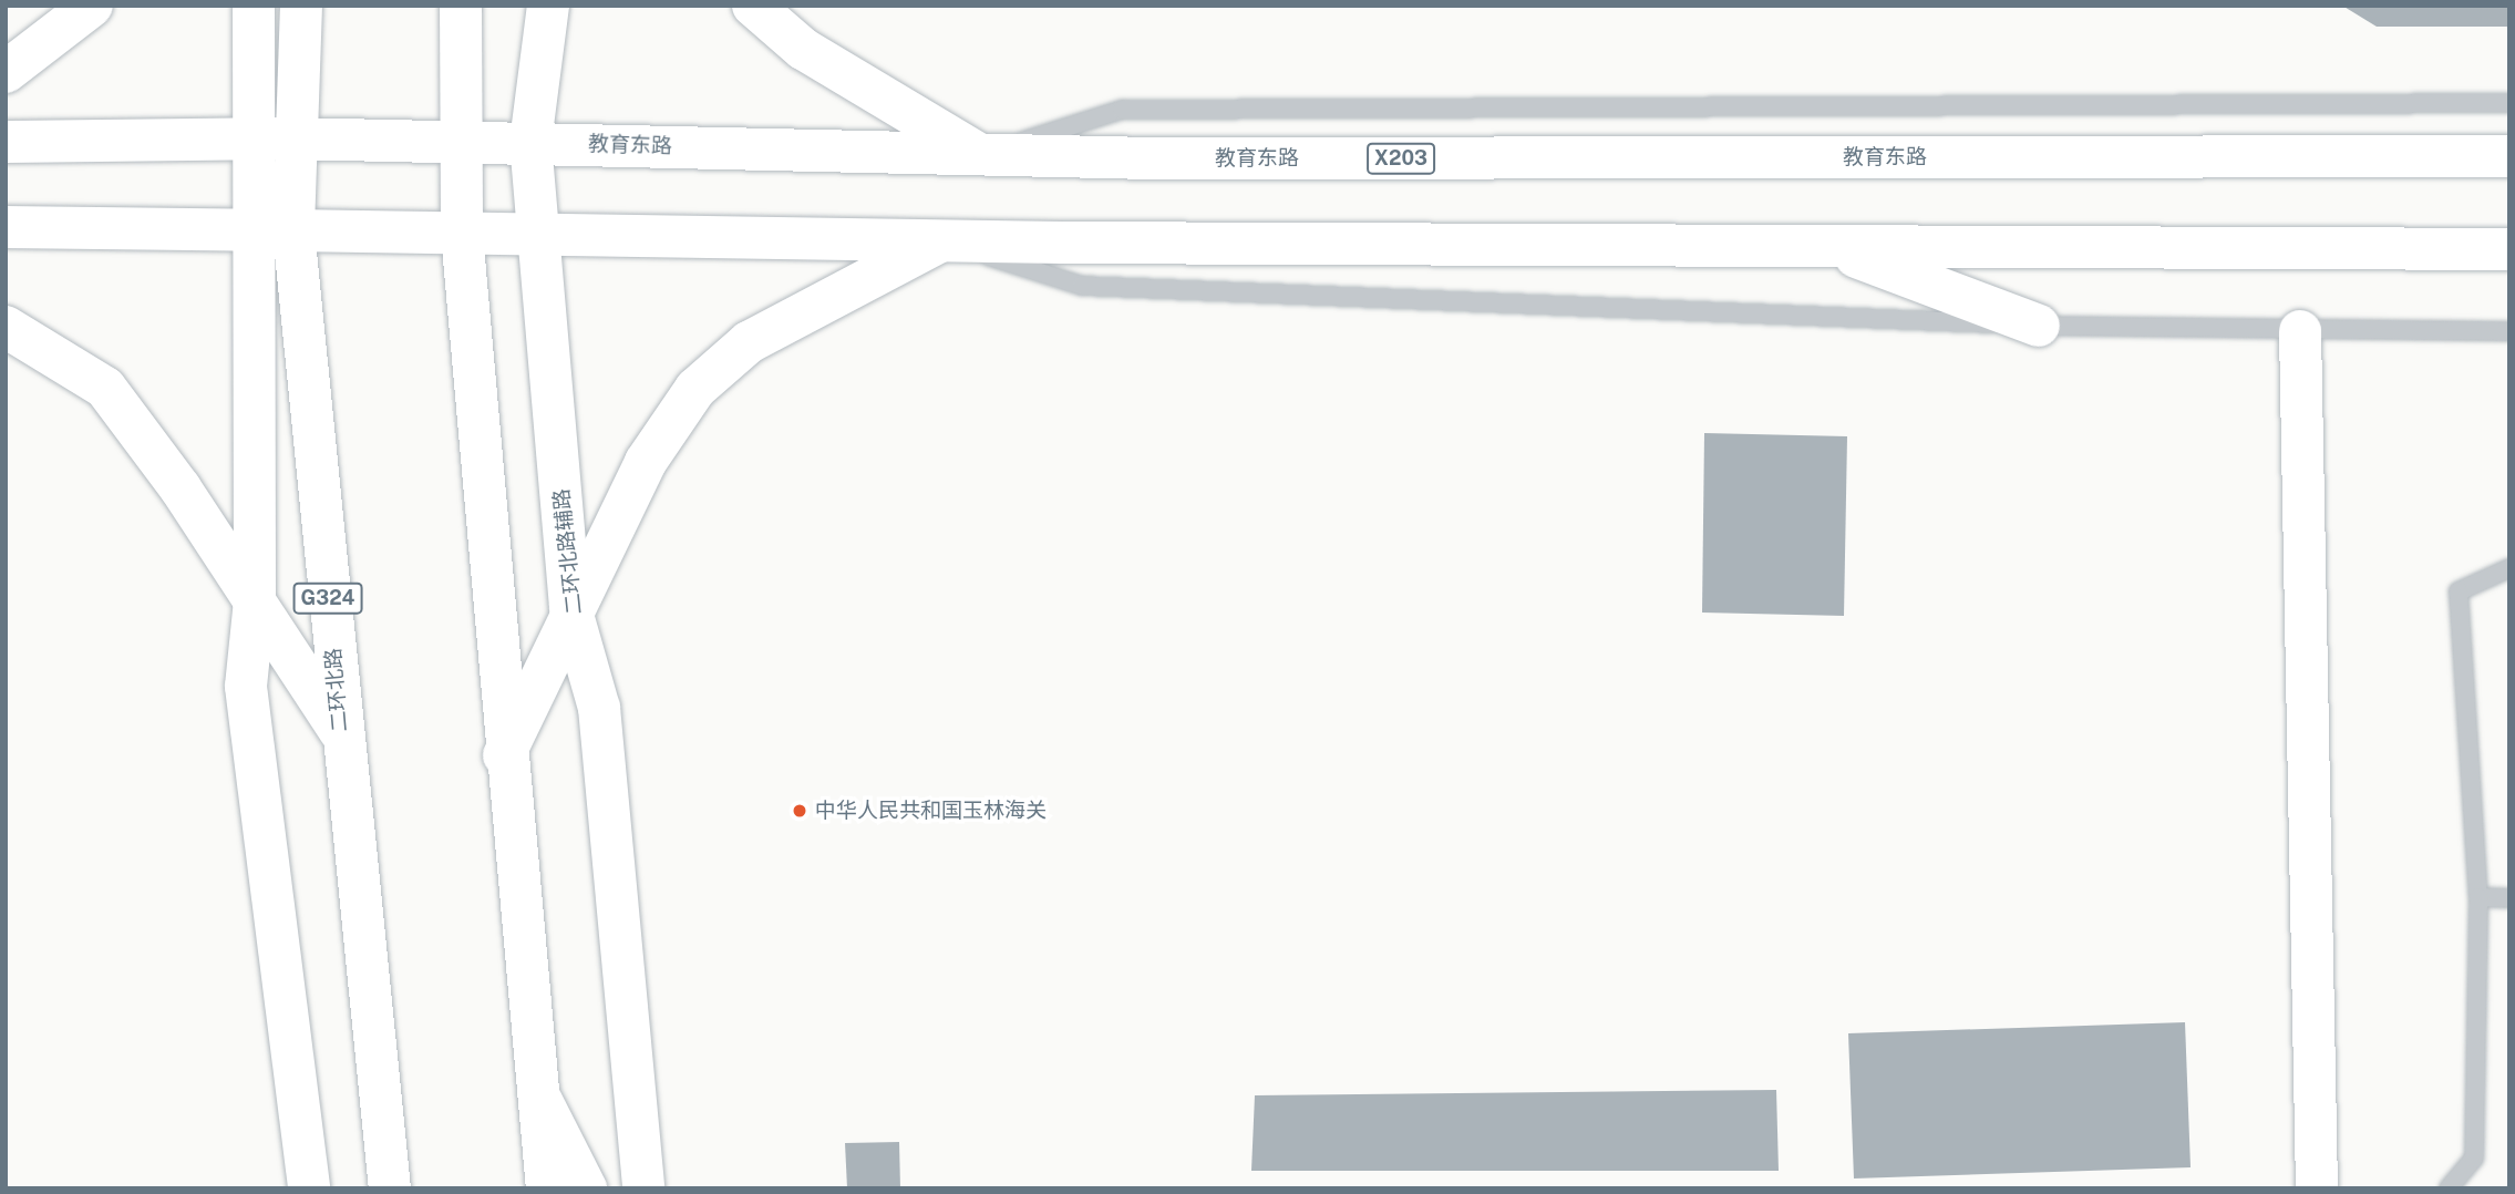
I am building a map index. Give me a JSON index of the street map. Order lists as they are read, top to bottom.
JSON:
{
  "streets": {
    "main road": [
      "教育东路",
      "X203",
      "二环北路辅路",
      "G324",
      "二环北路"
    ]
  },
  "crossings": [
    ["教育东路", "二环北路辅路"],
    ["教育东路", "二环北路"]
  ],
  "places": ["中华人民共和国玉林海关"]
}
